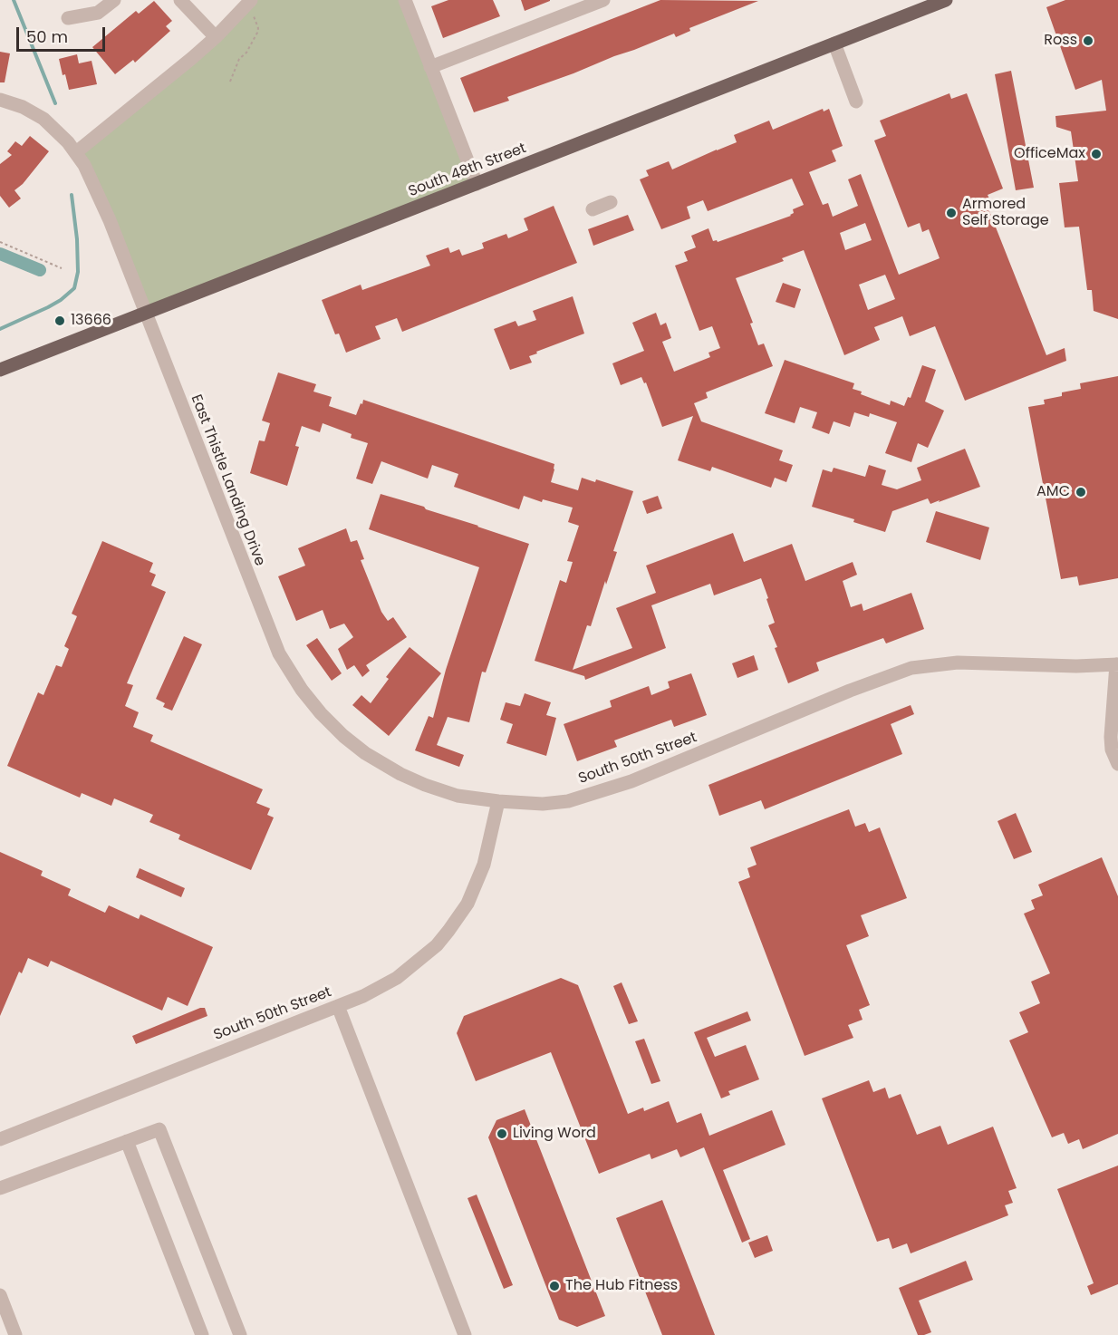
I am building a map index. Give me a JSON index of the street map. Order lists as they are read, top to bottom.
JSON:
{
  "streets": {
    "main road": ["South 48th Street"],
    "street": ["East Thistle Landing Drive", "South 50th Street"]
  },
  "crossings": [
    ["South 48th Street", "East Thistle Landing Drive"],
    ["East Thistle Landing Drive", "South 50th Street"]
  ],
  "places": [
    "Ross",
    "OfficeMax",
    "Armored Self Storage",
    "13666",
    "AMC",
    "Living Word",
    "The Hub Fitness"
  ],
  "scale_bar": "50 m"
}
